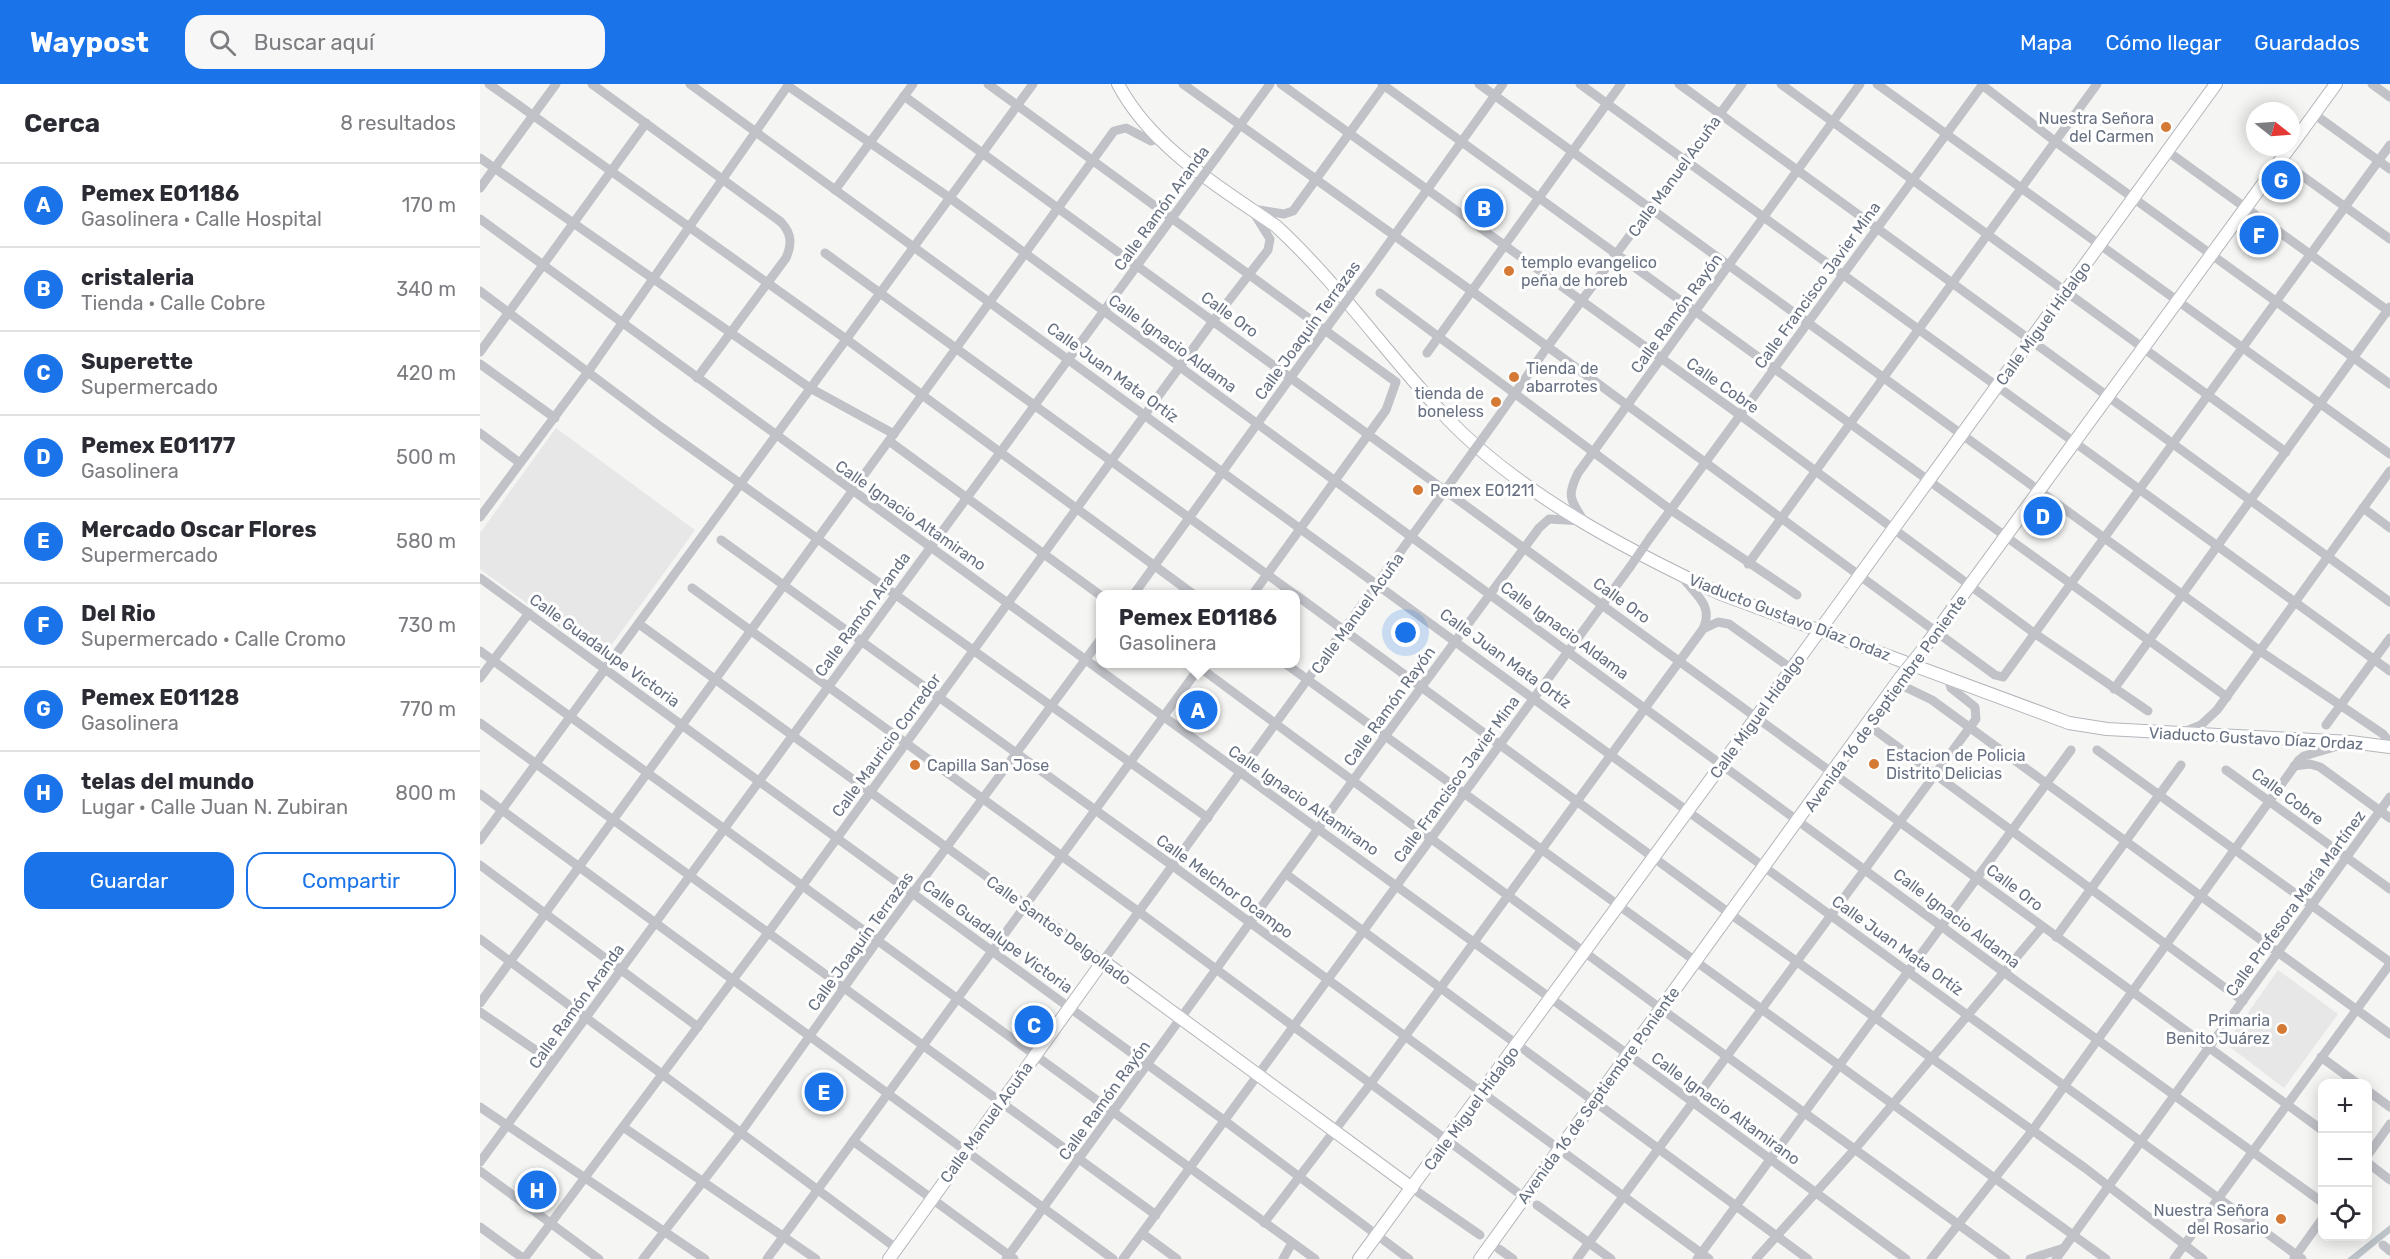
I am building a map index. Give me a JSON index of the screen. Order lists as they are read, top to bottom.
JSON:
{
  "streets": {
    "main road": [
      "Calle Manuel Acuña",
      "Calle Miguel Hidalgo",
      "Viaducto Gustavo Díaz Ordaz",
      "Avenida 16 de Septiembre Poniente",
      "Calle Santos Delgollado"
    ],
    "street": [
      "Calle Ramón Aranda",
      "Calle Francisco Javier Mina",
      "Calle Ramón Rayón",
      "Calle Oro",
      "Calle Joaquín Terrazas",
      "Calle Ignacio Aldama",
      "Calle Juan Mata Ortíz",
      "Calle Cobre",
      "Calle Ignacio Altamirano",
      "Calle Guadalupe Victoria",
      "Calle Mauricio Corredor",
      "Calle Melchor Ocampo",
      "Calle Profesora María Martínez"
    ]
  },
  "crossings": [
    ["Calle Manuel Acuña", "Calle Oro"],
    ["Calle Manuel Acuña", "Calle Ignacio Aldama"],
    ["Calle Manuel Acuña", "Calle Juan Mata Ortíz"],
    ["Calle Manuel Acuña", "Calle Cobre"],
    ["Calle Manuel Acuña", "Calle Ignacio Altamirano"],
    ["Calle Manuel Acuña", "Calle Guadalupe Victoria"],
    ["Calle Manuel Acuña", "Calle Melchor Ocampo"],
    ["Calle Manuel Acuña", "Calle Santos Delgollado"],
    ["Calle Ramón Aranda", "Calle Oro"],
    ["Calle Ramón Aranda", "Calle Ignacio Aldama"],
    ["Calle Ramón Aranda", "Calle Juan Mata Ortíz"],
    ["Calle Ramón Aranda", "Calle Ignacio Altamirano"],
    ["Calle Ramón Aranda", "Calle Guadalupe Victoria"],
    ["Calle Ramón Aranda", "Calle Melchor Ocampo"],
    ["Calle Ramón Aranda", "Calle Santos Delgollado"],
    ["Calle Francisco Javier Mina", "Calle Oro"],
    ["Calle Francisco Javier Mina", "Calle Ignacio Aldama"],
    ["Calle Francisco Javier Mina", "Calle Juan Mata Ortíz"],
    ["Calle Francisco Javier Mina", "Calle Cobre"],
    ["Calle Francisco Javier Mina", "Calle Ignacio Altamirano"],
    ["Calle Francisco Javier Mina", "Calle Guadalupe Victoria"],
    ["Calle Francisco Javier Mina", "Calle Melchor Ocampo"],
    ["Calle Francisco Javier Mina", "Calle Santos Delgollado"],
    ["Calle Ramón Rayón", "Calle Oro"],
    ["Calle Ramón Rayón", "Calle Ignacio Aldama"],
    ["Calle Ramón Rayón", "Calle Juan Mata Ortíz"],
    ["Calle Ramón Rayón", "Calle Cobre"],
    ["Calle Ramón Rayón", "Calle Ignacio Altamirano"],
    ["Calle Ramón Rayón", "Viaducto Gustavo Díaz Ordaz"],
    ["Calle Ramón Rayón", "Calle Guadalupe Victoria"],
    ["Calle Ramón Rayón", "Calle Melchor Ocampo"],
    ["Calle Ramón Rayón", "Calle Santos Delgollado"],
    ["Calle Oro", "Calle Miguel Hidalgo"],
    ["Calle Oro", "Calle Joaquín Terrazas"],
    ["Calle Oro", "Avenida 16 de Septiembre Poniente"],
    ["Calle Oro", "Calle Mauricio Corredor"],
    ["Calle Oro", "Calle Profesora María Martínez"],
    ["Calle Miguel Hidalgo", "Calle Ignacio Aldama"],
    ["Calle Miguel Hidalgo", "Calle Juan Mata Ortíz"],
    ["Calle Miguel Hidalgo", "Calle Cobre"],
    ["Calle Miguel Hidalgo", "Calle Ignacio Altamirano"],
    ["Calle Miguel Hidalgo", "Calle Guadalupe Victoria"],
    ["Calle Miguel Hidalgo", "Calle Melchor Ocampo"],
    ["Calle Miguel Hidalgo", "Calle Santos Delgollado"],
    ["Calle Joaquín Terrazas", "Calle Ignacio Aldama"],
    ["Calle Joaquín Terrazas", "Calle Juan Mata Ortíz"],
    ["Calle Joaquín Terrazas", "Calle Cobre"],
    ["Calle Joaquín Terrazas", "Calle Ignacio Altamirano"],
    ["Calle Joaquín Terrazas", "Calle Guadalupe Victoria"],
    ["Calle Joaquín Terrazas", "Calle Melchor Ocampo"],
    ["Calle Joaquín Terrazas", "Calle Santos Delgollado"],
    ["Calle Ignacio Aldama", "Avenida 16 de Septiembre Poniente"],
    ["Calle Ignacio Aldama", "Calle Mauricio Corredor"],
    ["Calle Ignacio Aldama", "Calle Profesora María Martínez"],
    ["Calle Juan Mata Ortíz", "Avenida 16 de Septiembre Poniente"],
    ["Calle Juan Mata Ortíz", "Calle Mauricio Corredor"],
    ["Calle Juan Mata Ortíz", "Calle Profesora María Martínez"],
    ["Calle Cobre", "Avenida 16 de Septiembre Poniente"],
    ["Calle Cobre", "Calle Profesora María Martínez"],
    ["Calle Ignacio Altamirano", "Avenida 16 de Septiembre Poniente"],
    ["Calle Ignacio Altamirano", "Calle Mauricio Corredor"],
    ["Viaducto Gustavo Díaz Ordaz", "Calle Mauricio Corredor"],
    ["Calle Guadalupe Victoria", "Calle Mauricio Corredor"],
    ["Avenida 16 de Septiembre Poniente", "Calle Melchor Ocampo"],
    ["Calle Mauricio Corredor", "Calle Melchor Ocampo"],
    ["Calle Mauricio Corredor", "Calle Santos Delgollado"]
  ],
  "places": [
    "Nuestra Señora del Carmen",
    "templo evangelico peña de horeb",
    "Tienda de abarrotes",
    "tienda de boneless",
    "Pemex E01211",
    "Estacion de Policia Distrito Delicias",
    "Capilla San Jose",
    "Primaria Benito Juárez",
    "Nuestra Señora del Rosario"
  ],
  "north": "right",
  "page": {
    "header": "Waypost",
    "search": "Buscar aquí",
    "nav": ["Mapa", "Cómo llegar", "Guardados"],
    "heading": ["Cerca", "8 resultados"],
    "pins": [
      "G",
      "B",
      "F",
      "D",
      "A",
      "C",
      "E",
      "H"
    ],
    "list": [
      {
        "mark": "A",
        "name": "Pemex E01186",
        "note": "Gasolinera · Calle Hospital",
        "value": "170 m"
      },
      {
        "mark": "B",
        "name": "cristaleria",
        "note": "Tienda · Calle Cobre",
        "value": "340 m"
      },
      {
        "mark": "C",
        "name": "Superette",
        "note": "Supermercado",
        "value": "420 m"
      },
      {
        "mark": "D",
        "name": "Pemex E01177",
        "note": "Gasolinera",
        "value": "500 m"
      },
      {
        "mark": "E",
        "name": "Mercado Oscar Flores",
        "note": "Supermercado",
        "value": "580 m"
      },
      {
        "mark": "F",
        "name": "Del Rio",
        "note": "Supermercado · Calle Cromo",
        "value": "730 m"
      },
      {
        "mark": "G",
        "name": "Pemex E01128",
        "note": "Gasolinera",
        "value": "770 m"
      },
      {
        "mark": "H",
        "name": "telas del mundo",
        "note": "Lugar · Calle Juan N. Zubiran",
        "value": "800 m"
      }
    ],
    "popup": ["Pemex E01186", "Gasolinera"],
    "buttons": ["Guardar", "Compartir"],
    "map_buttons": ["+", "−"]
  }
}
